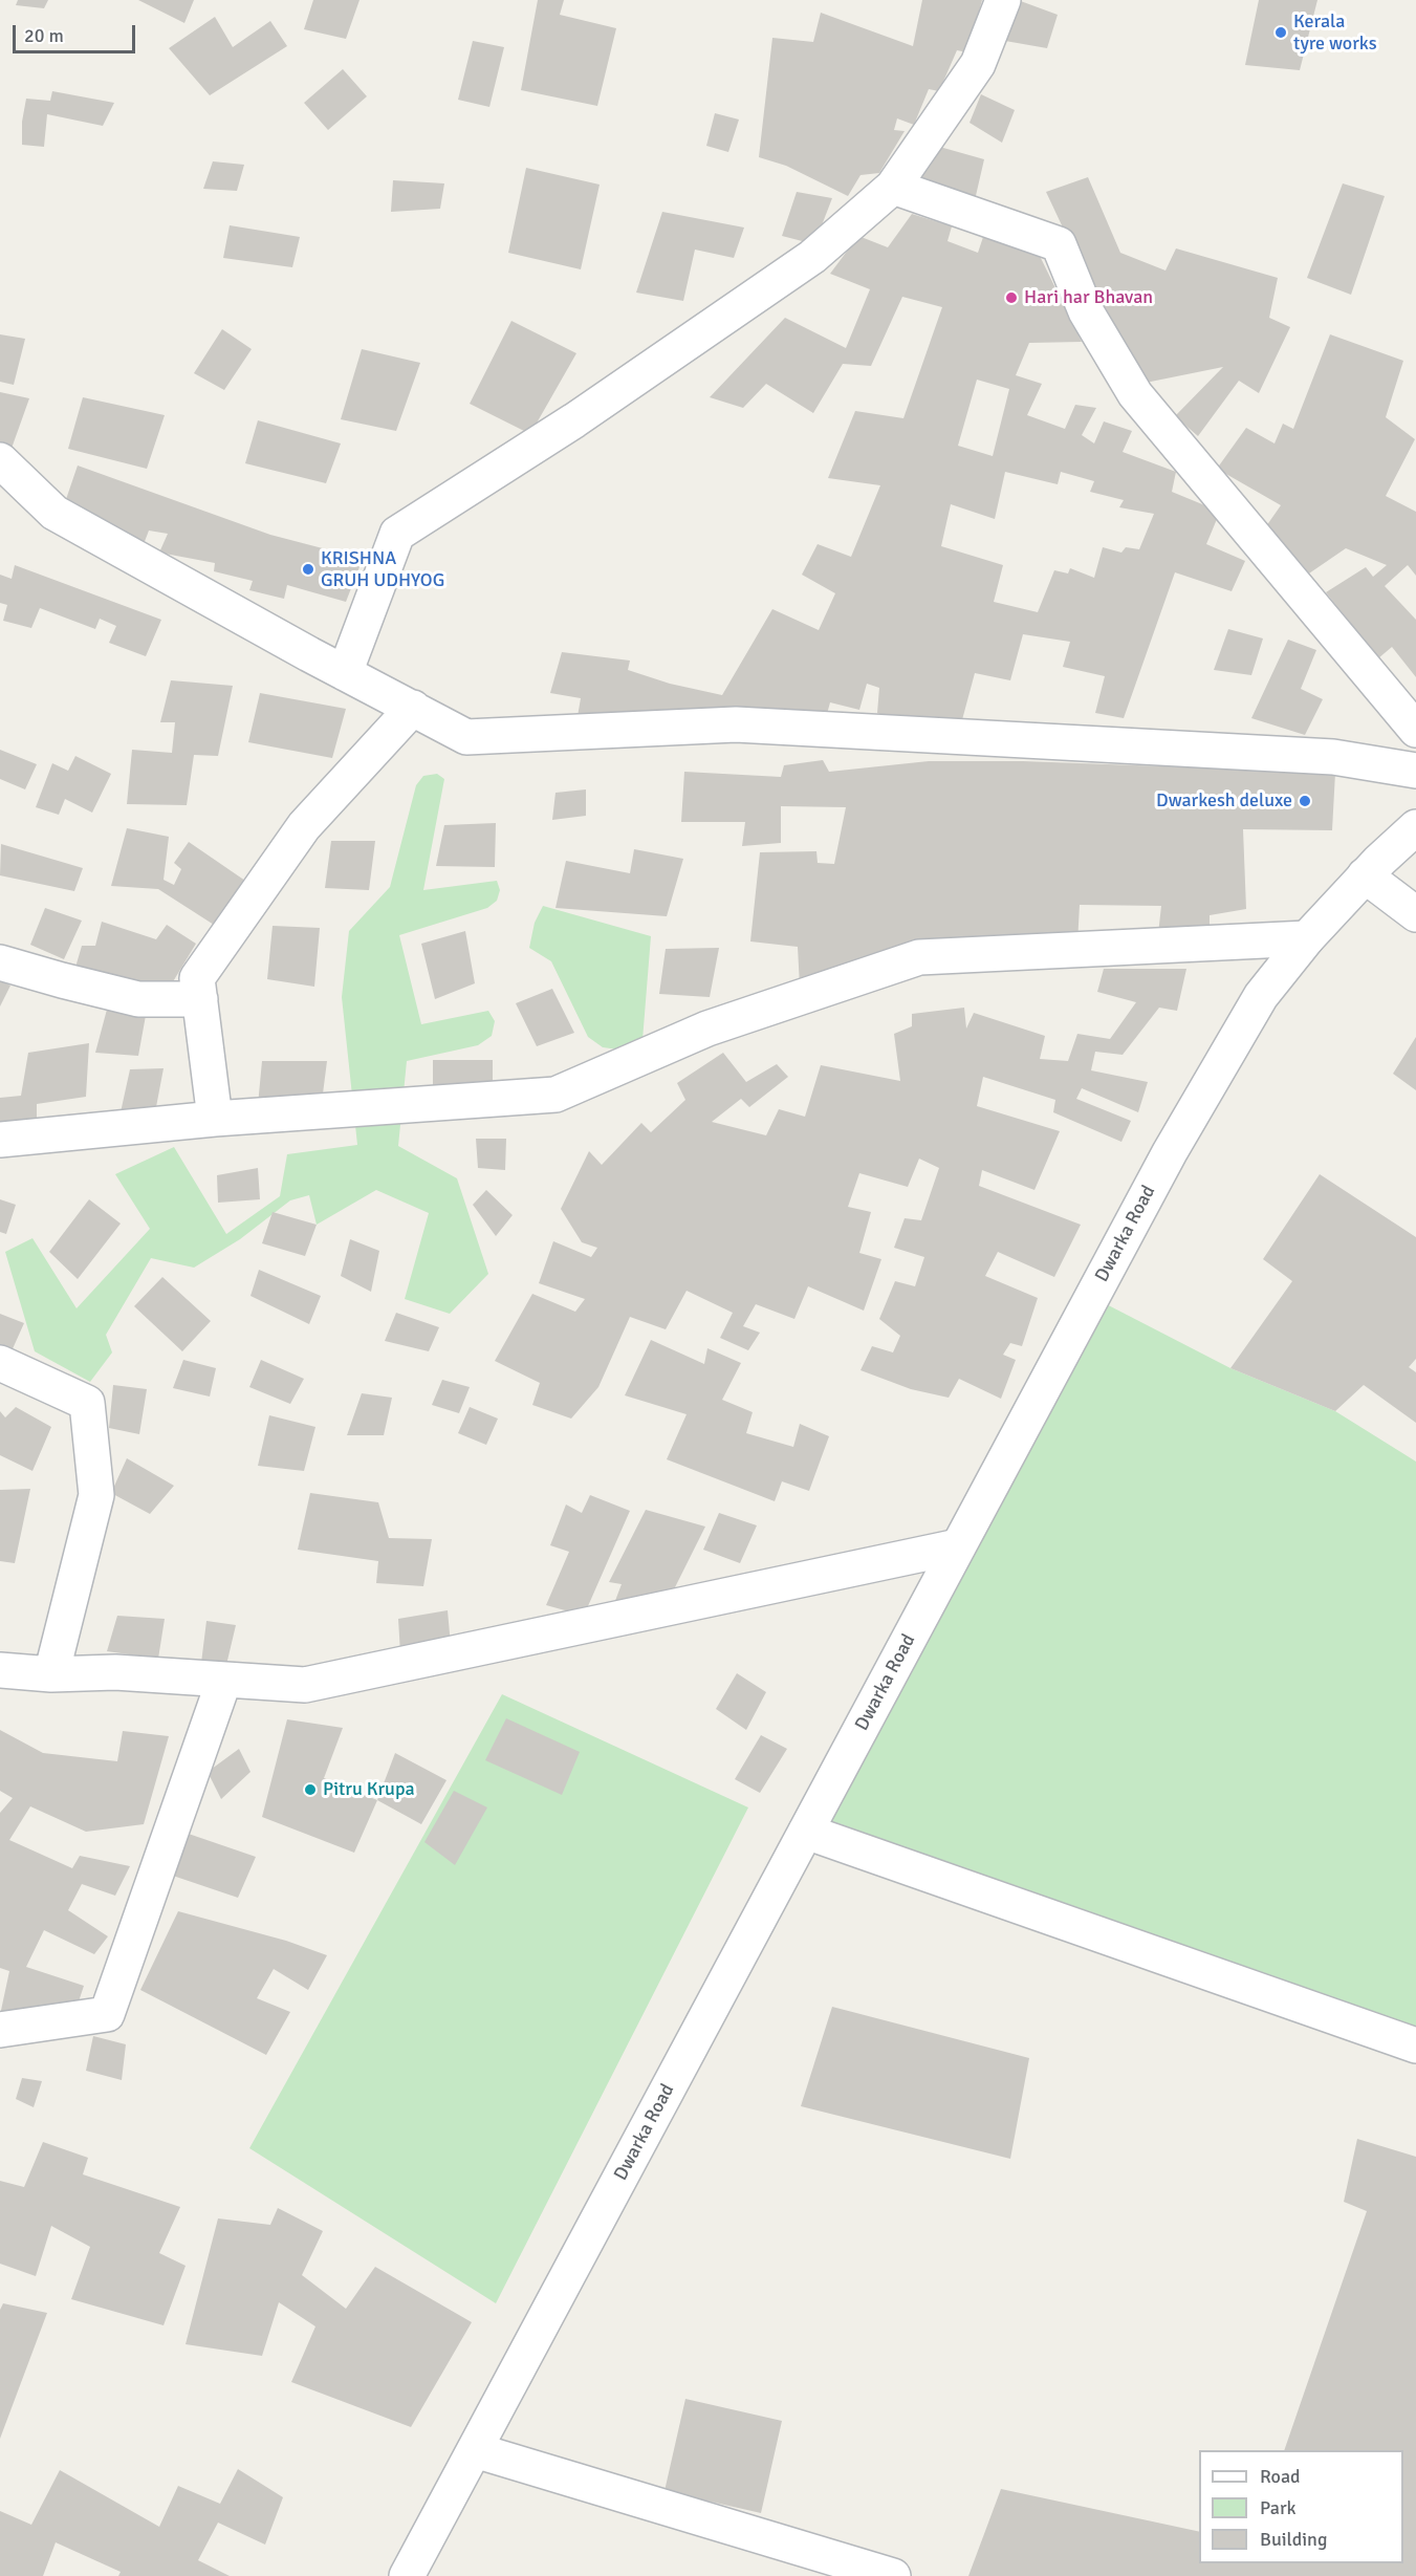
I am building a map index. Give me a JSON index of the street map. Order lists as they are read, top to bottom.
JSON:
{
  "streets": {
    "street": ["Dwarka Road"]
  },
  "places": [
    "Kerala tyre works",
    "Hari har Bhavan",
    "KRISHNA GRUH UDHYOG",
    "Dwarkesh deluxe",
    "Pitru Krupa"
  ],
  "legend": ["Road", "Park", "Building"],
  "scale_bar": "20 m"
}
